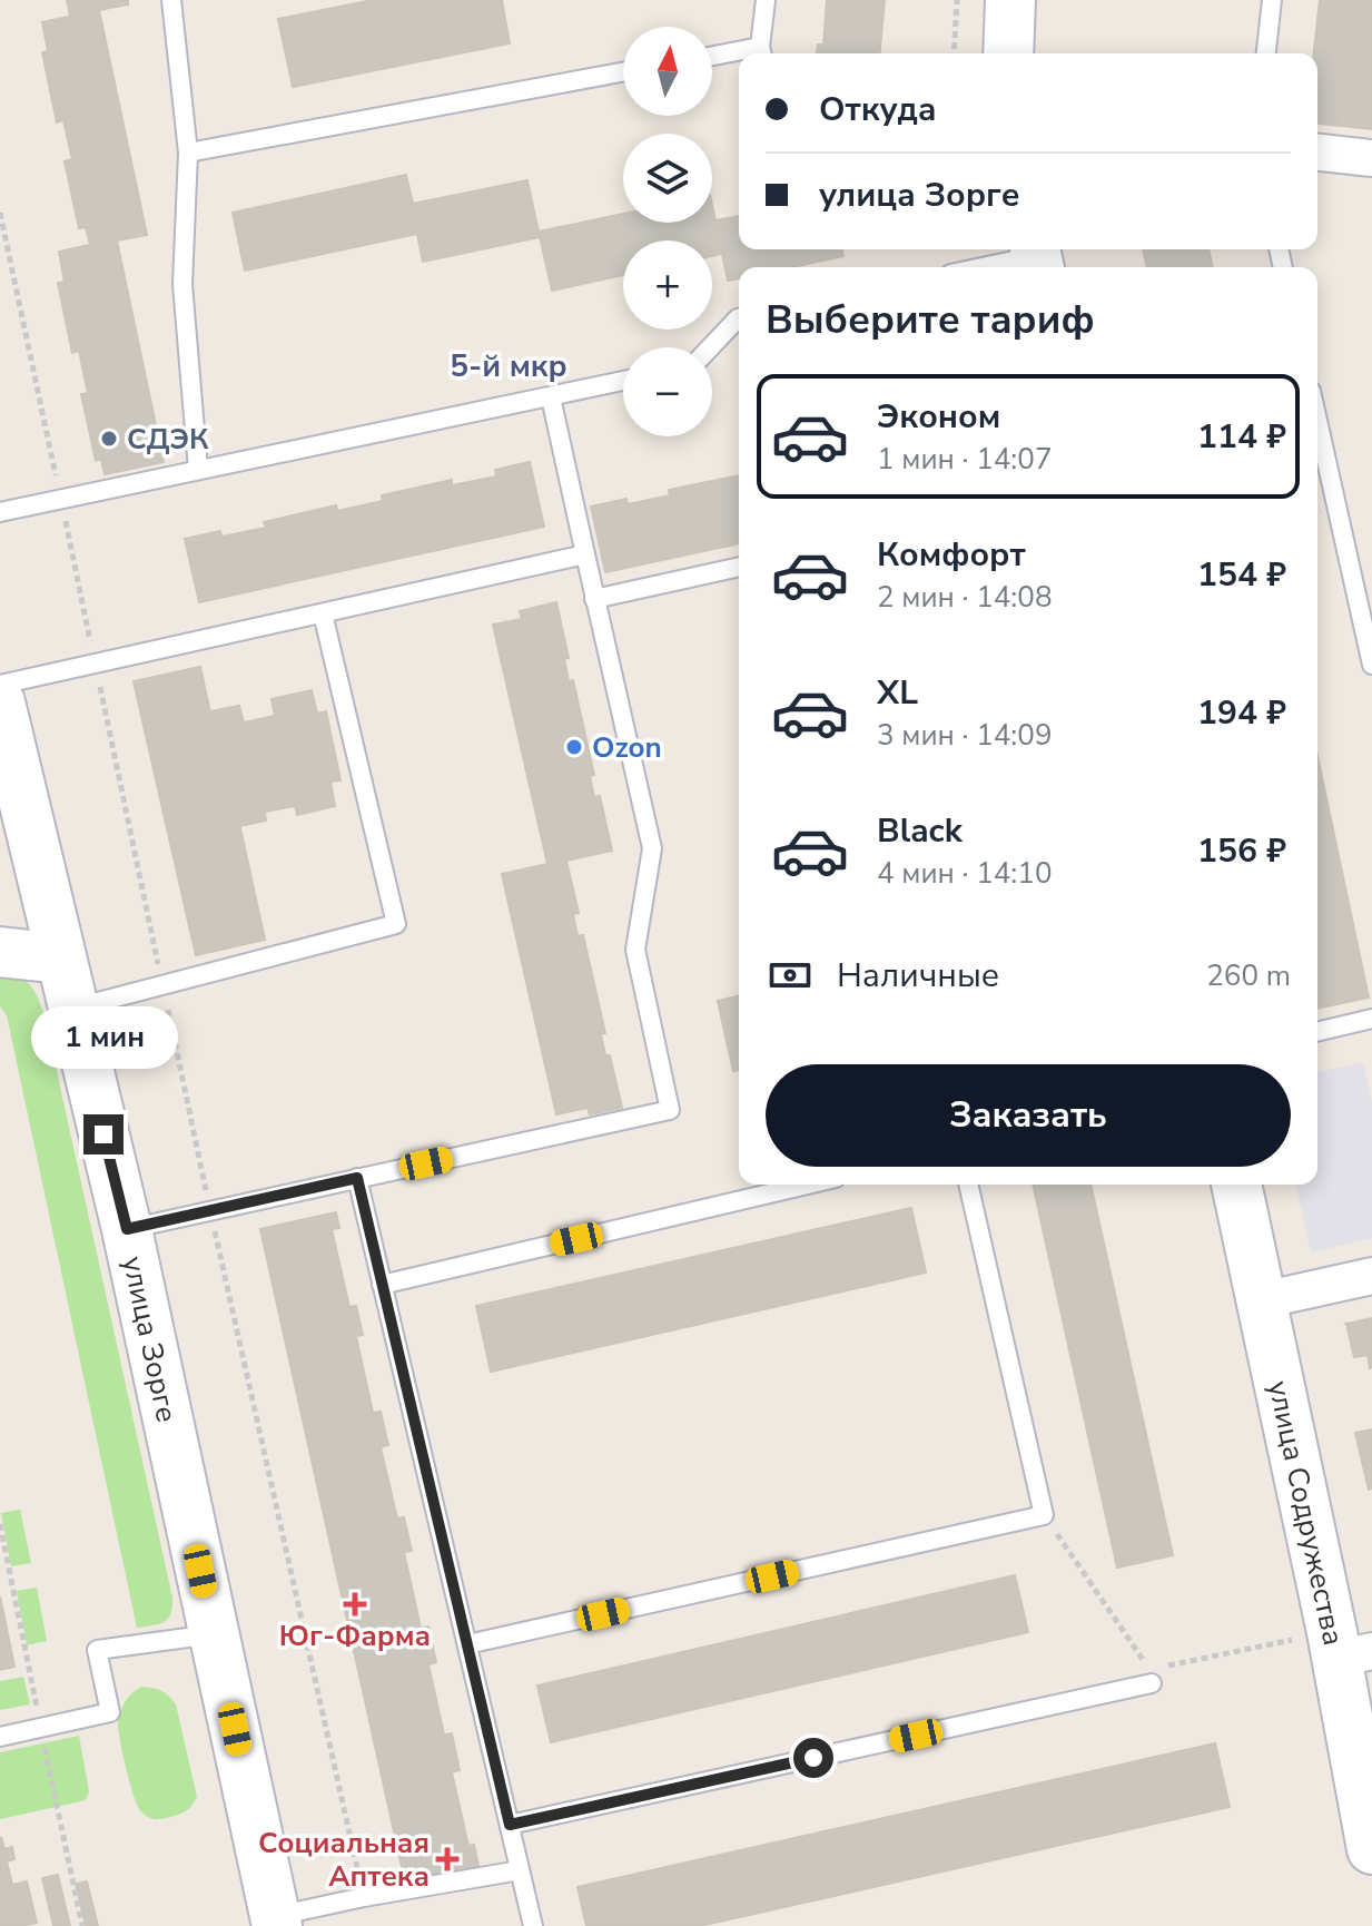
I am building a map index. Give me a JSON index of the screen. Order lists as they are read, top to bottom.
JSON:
{
  "streets": {
    "main road": ["улица Зорге", "улица Содружества"]
  },
  "districts": ["5-й мкр"],
  "places": {
    "other": ["СДЭК", "Ozon"],
    "health": ["Юг-Фарма", "Социальная Аптека"]
  },
  "north": "top",
  "page": {
    "map_buttons": ["+", "−"],
    "banner": ["Откуда", "улица Зорге"],
    "heading": "Выберите тариф",
    "list": [
      {
        "name": "Эконом",
        "note": "1 мин · 14:07",
        "value": "114 ₽"
      },
      {
        "name": "Комфорт",
        "note": "2 мин · 14:08",
        "value": "154 ₽"
      },
      {
        "name": "XL",
        "note": "3 мин · 14:09",
        "value": "194 ₽"
      },
      {
        "name": "Black",
        "note": "4 мин · 14:10",
        "value": "156 ₽"
      }
    ],
    "pay": ["Наличные", "260 m"],
    "bubble": "1 мин",
    "buttons": "Заказать"
  }
}
